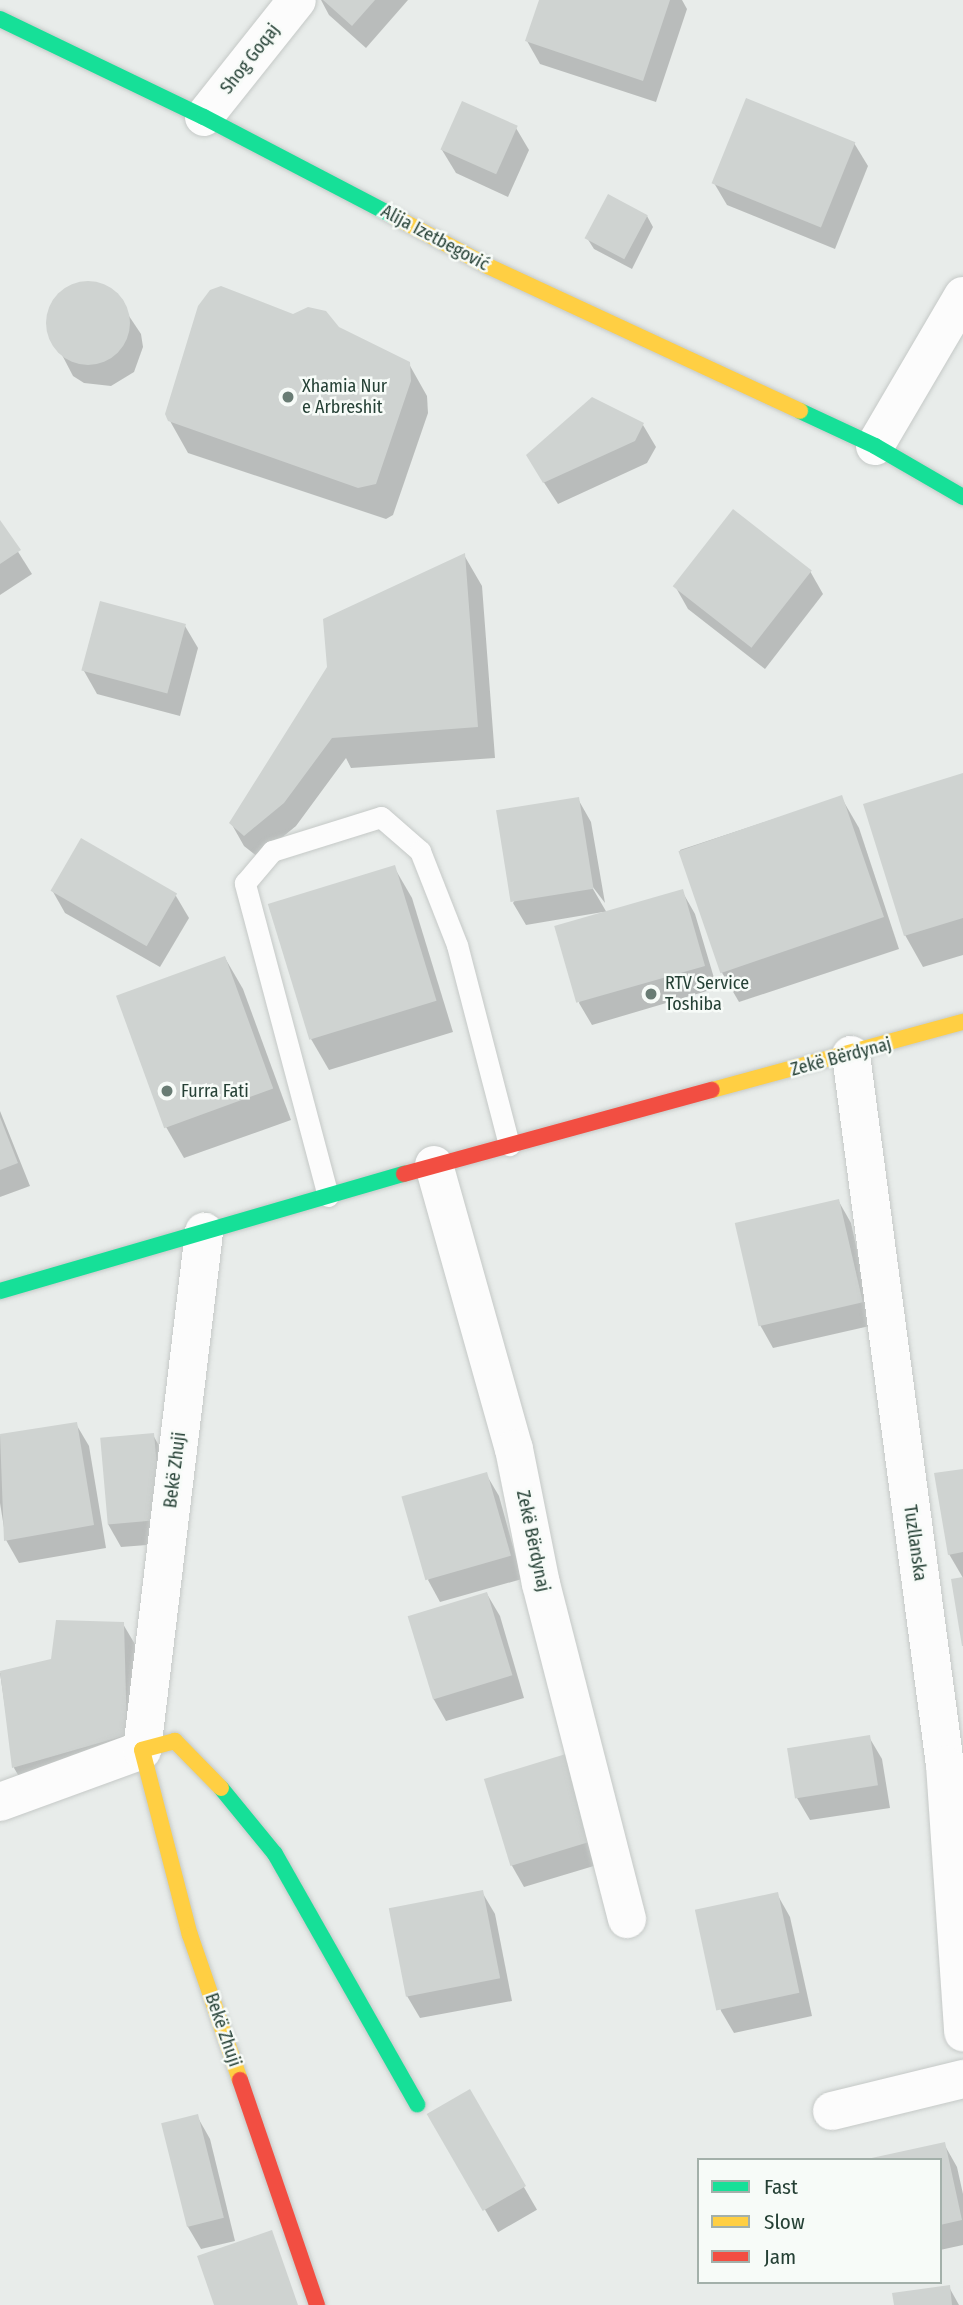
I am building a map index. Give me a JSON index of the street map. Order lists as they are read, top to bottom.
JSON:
{
  "streets": {
    "main road": ["Alija Izetbegović", "Zekë Bërdynaj", "Bekë Zhuji"],
    "street": ["Shog Goqaj", "Tuzllanska"]
  },
  "crossings": [
    ["Shog Goqaj", "Alija Izetbegović"],
    ["Zekë Bërdynaj", "Bekë Zhuji"],
    ["Zekë Bërdynaj", "Tuzllanska"]
  ],
  "places": ["Xhamia Nur e Arbreshit", "RTV Service Toshiba", "Furra Fati"],
  "legend": ["Fast", "Slow", "Jam"]
}
